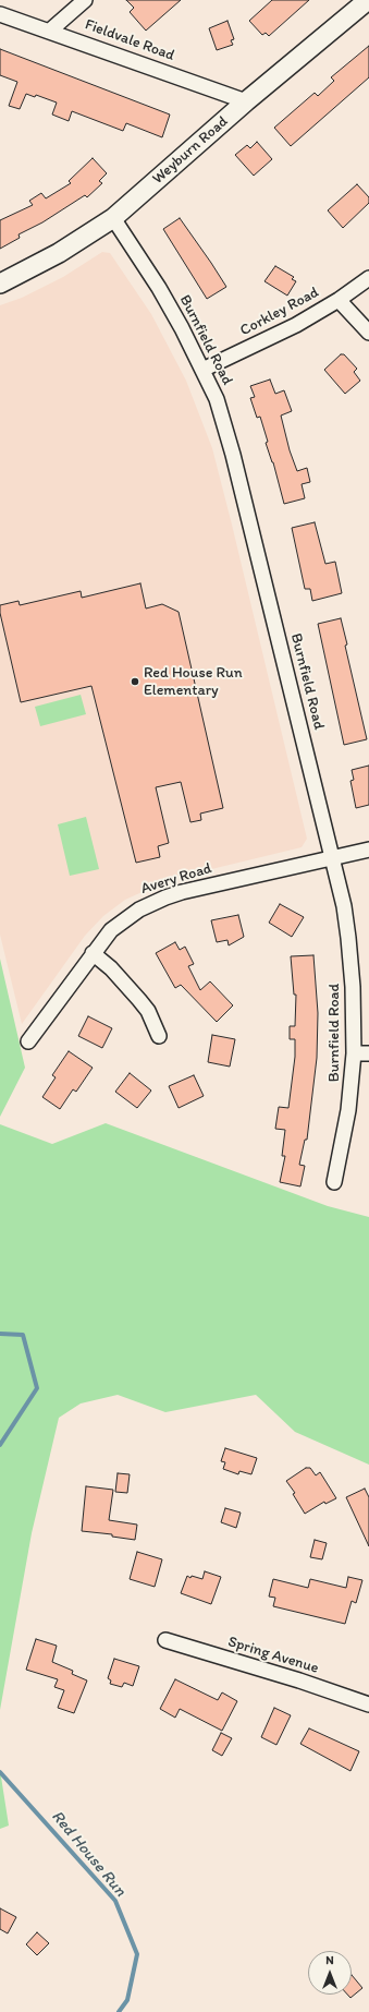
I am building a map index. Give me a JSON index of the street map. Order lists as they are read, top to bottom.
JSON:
{
  "streets": {
    "street": [
      "Fieldvale Road",
      "Weyburn Road",
      "Corkley Road",
      "Burnfield Road",
      "Avery Road",
      "Spring Avenue"
    ]
  },
  "crossings": [
    ["Fieldvale Road", "Weyburn Road"],
    ["Weyburn Road", "Burnfield Road"],
    ["Corkley Road", "Burnfield Road"],
    ["Burnfield Road", "Avery Road"]
  ],
  "water": ["Red House Run"],
  "places": ["Red House Run Elementary"],
  "north": "top"
}
